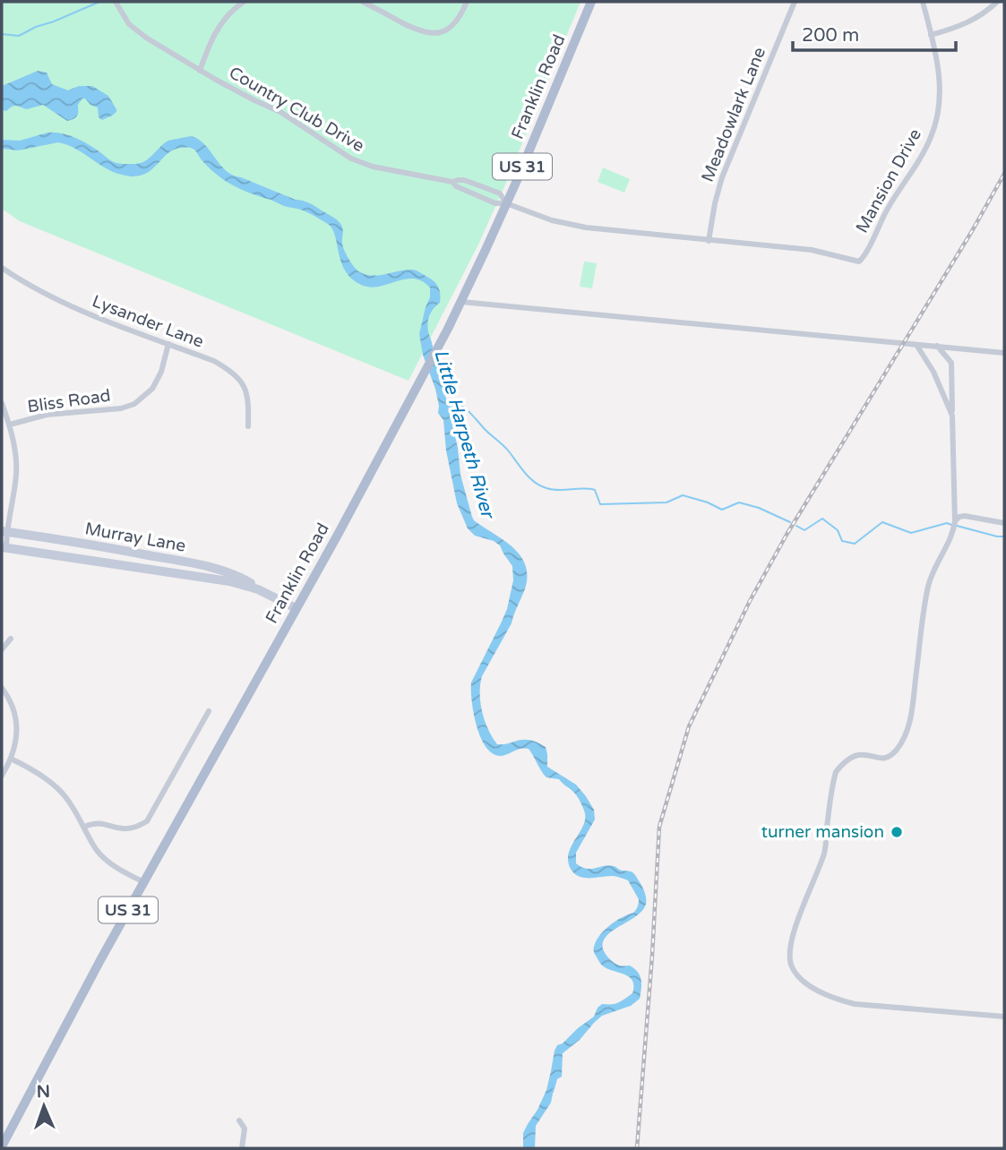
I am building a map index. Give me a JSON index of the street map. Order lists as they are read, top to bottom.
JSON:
{
  "streets": {
    "main road": ["Franklin Road", "US 31", "Murray Lane"],
    "street": [
      "Country Club Drive",
      "Meadowlark Lane",
      "Mansion Drive",
      "Lysander Lane",
      "Bliss Road"
    ]
  },
  "crossings": [
    ["Franklin Road", "Country Club Drive"],
    ["Franklin Road", "Murray Lane"],
    ["Country Club Drive", "Meadowlark Lane"],
    ["Country Club Drive", "Mansion Drive"],
    ["Lysander Lane", "Bliss Road"]
  ],
  "water": ["Little Harpeth River"],
  "places": ["turner mansion"],
  "scale_bar": "200 m",
  "north": "top"
}
